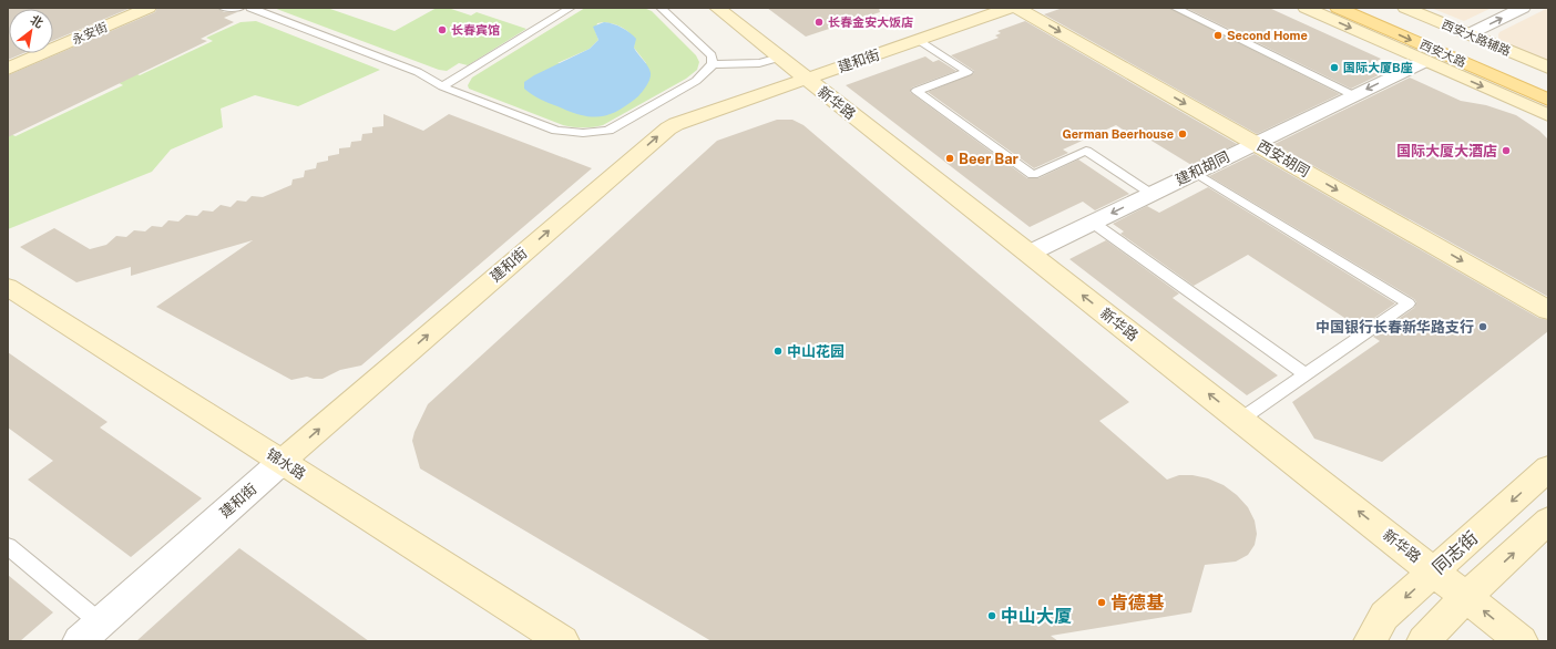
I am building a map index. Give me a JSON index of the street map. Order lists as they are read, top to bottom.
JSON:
{
  "streets": {
    "main road": ["西安大路"],
    "street": [
      "永安街",
      "西安大路辅路",
      "建和街",
      "新华路",
      "西安胡同",
      "建和胡同",
      "锦水路",
      "同志街"
    ]
  },
  "crossings": [
    ["建和街", "新华路"],
    ["建和街", "锦水路"],
    ["新华路", "建和胡同"],
    ["新华路", "同志街"],
    ["西安胡同", "建和胡同"]
  ],
  "one_way": ["建和街", "新华路"],
  "places": [
    "长春金安大饭店",
    "长春宾馆",
    "Second Home",
    "国际大厦B座",
    "German Beerhouse",
    "国际大厦大酒店",
    "Beer Bar",
    "中国银行长春新华路支行",
    "中山花园",
    "肯德基",
    "中山大厦"
  ],
  "north": "top right"
}
